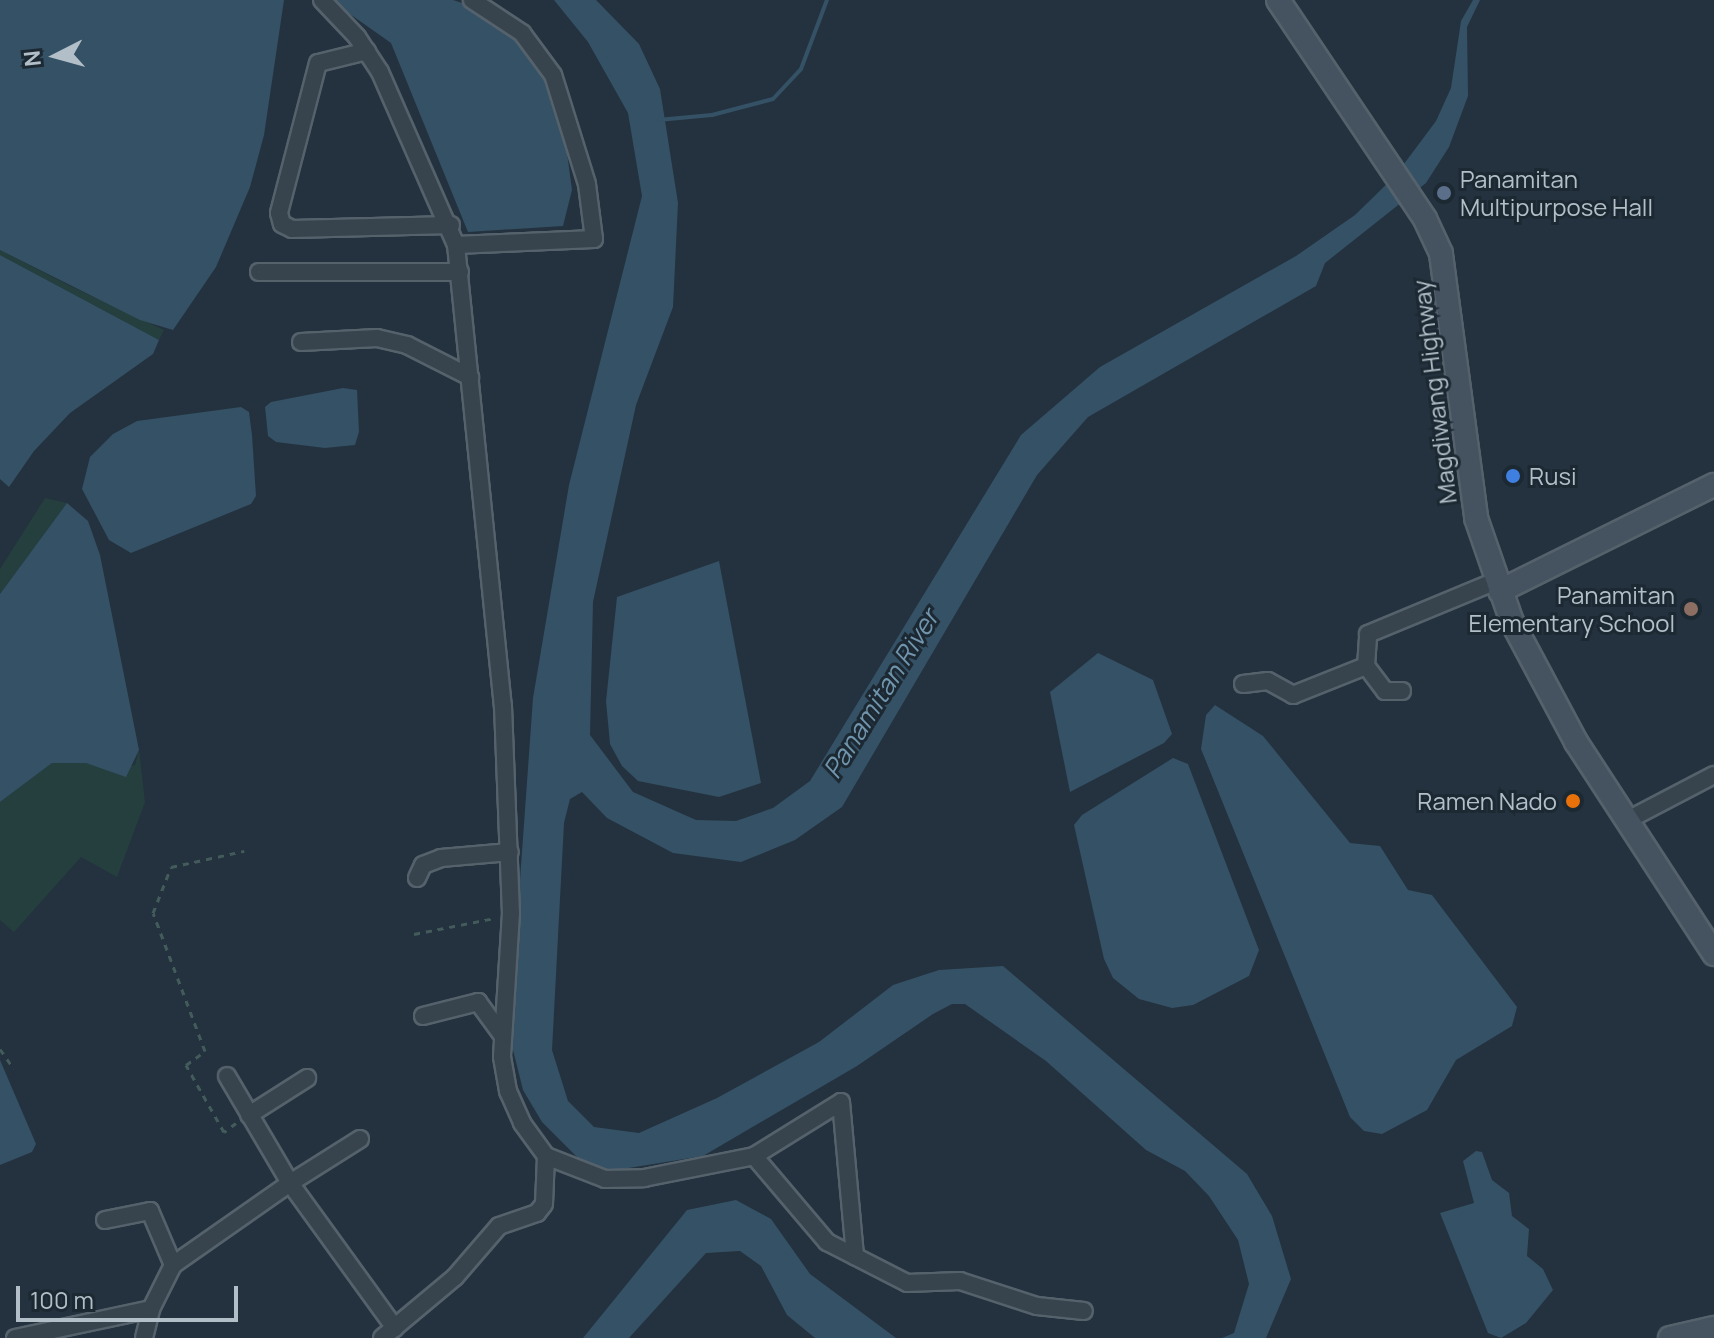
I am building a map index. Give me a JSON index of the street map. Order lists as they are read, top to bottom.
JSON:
{
  "streets": {
    "main road": ["Magdiwang Highway"]
  },
  "water": ["Panamitan River"],
  "places": [
    "Panamitan Multipurpose Hall",
    "Rusi",
    "Panamitan Elementary School",
    "Ramen Nado"
  ],
  "scale_bar": "100 m",
  "north": "left"
}
